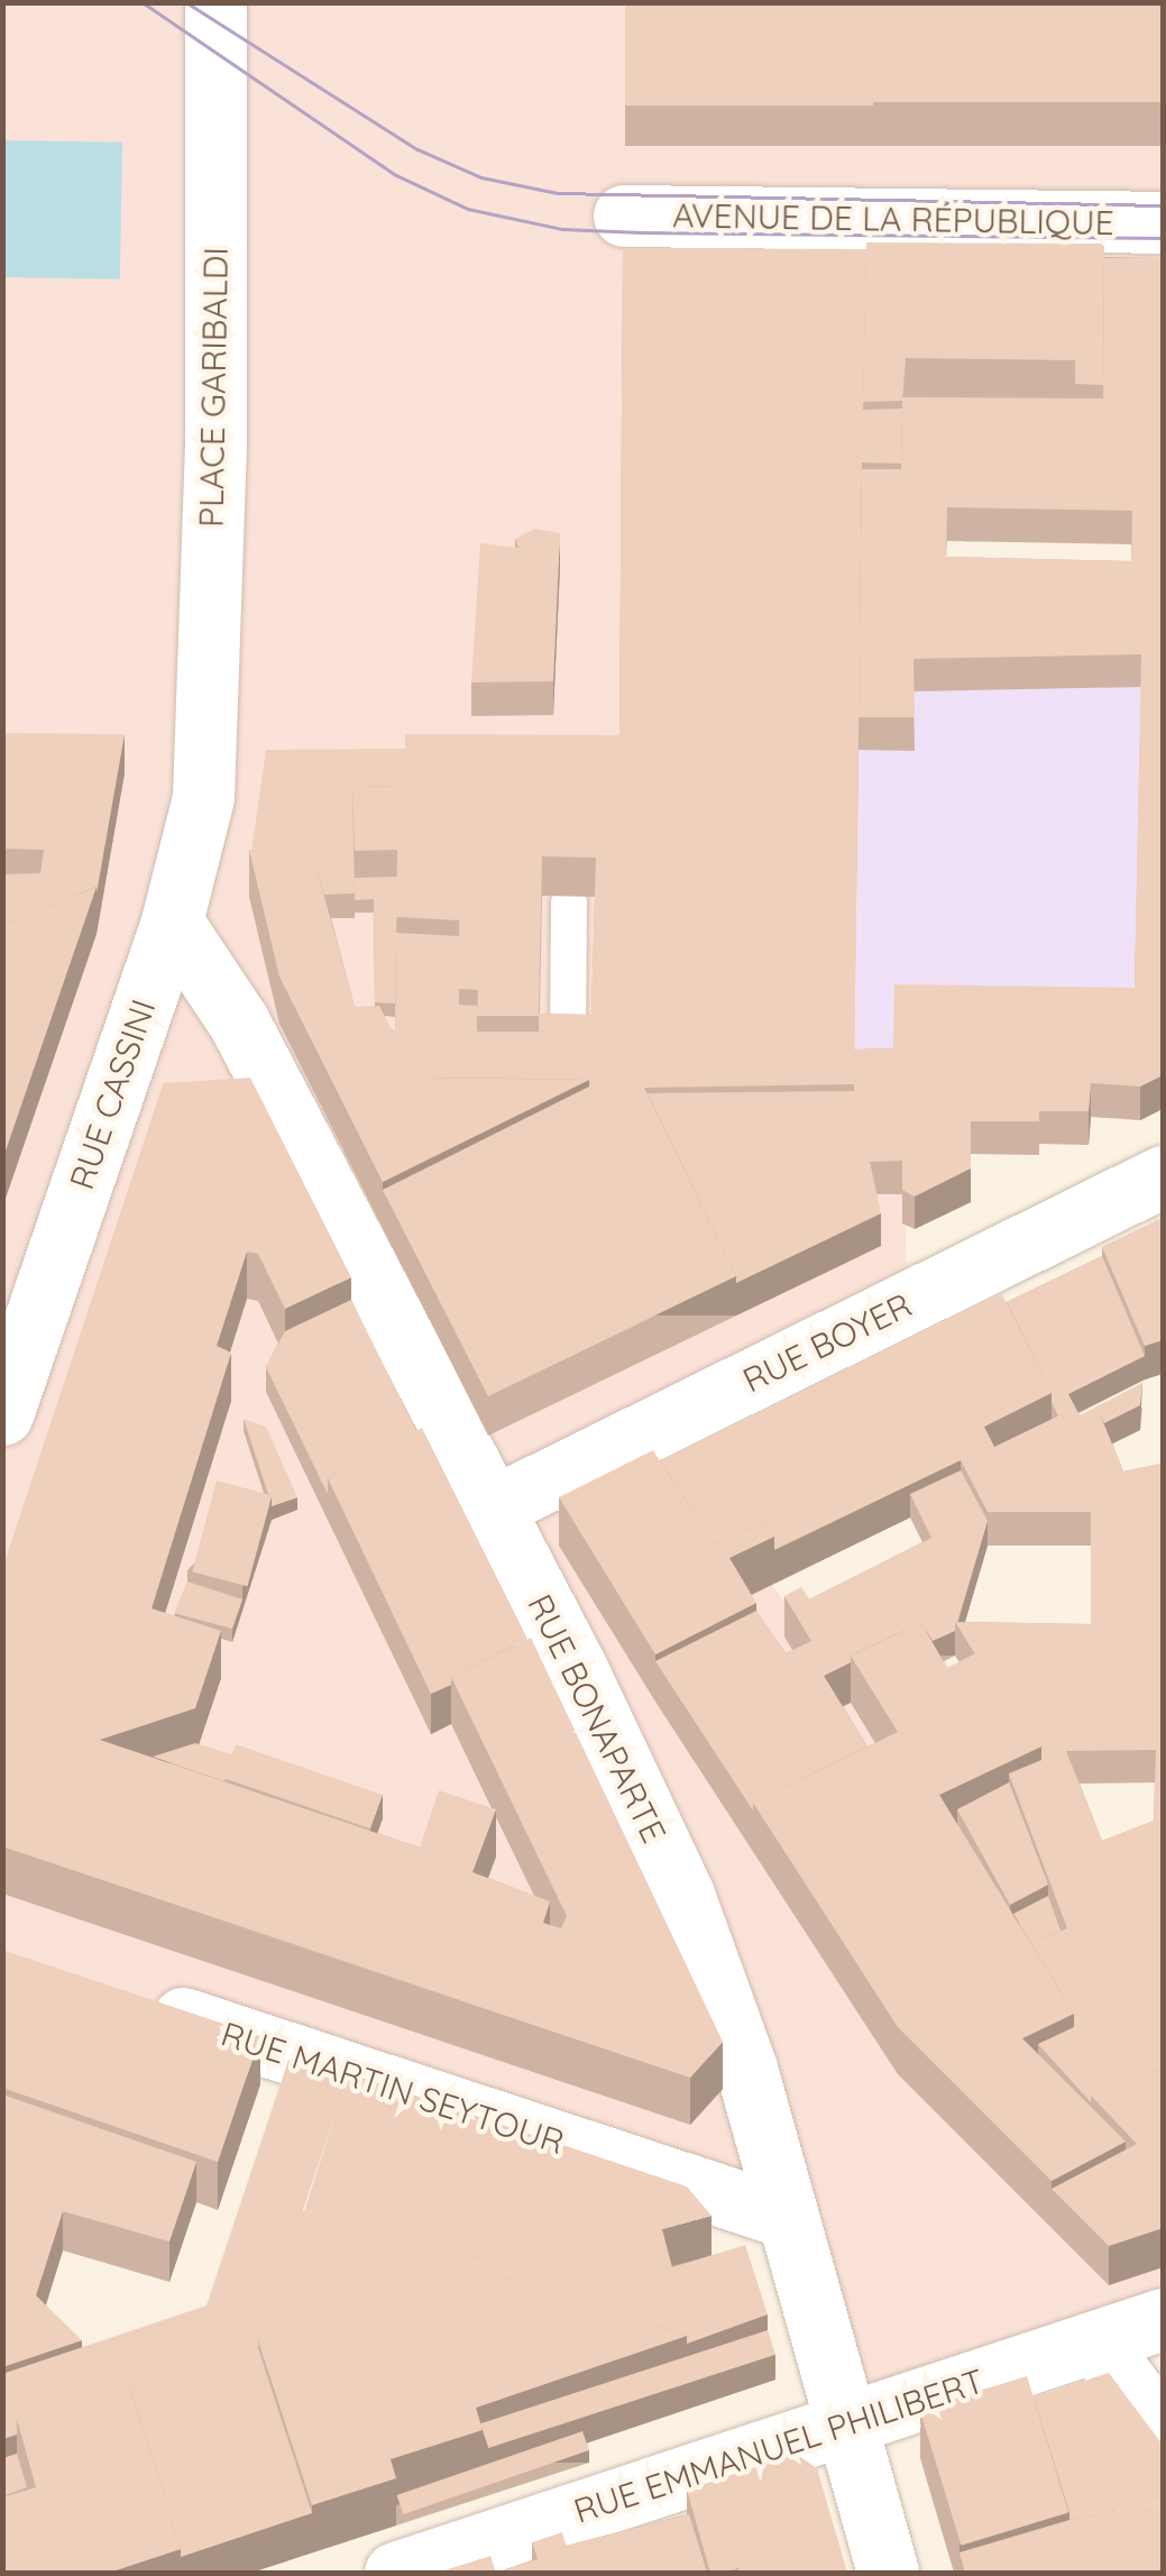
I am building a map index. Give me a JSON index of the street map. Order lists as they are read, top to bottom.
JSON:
{
  "streets": {
    "street": [
      "AVENUE DE LA RÉPUBLIQUE",
      "PLACE GARIBALDI",
      "RUE CASSINI",
      "RUE BOYER",
      "RUE BONAPARTE",
      "RUE MARTIN SEYTOUR",
      "RUE EMMANUEL PHILIBERT"
    ]
  },
  "crossings": [
    ["PLACE GARIBALDI", "RUE CASSINI"],
    ["RUE CASSINI", "RUE BONAPARTE"],
    ["RUE BOYER", "RUE BONAPARTE"],
    ["RUE BONAPARTE", "RUE MARTIN SEYTOUR"],
    ["RUE BONAPARTE", "RUE EMMANUEL PHILIBERT"]
  ]
}
